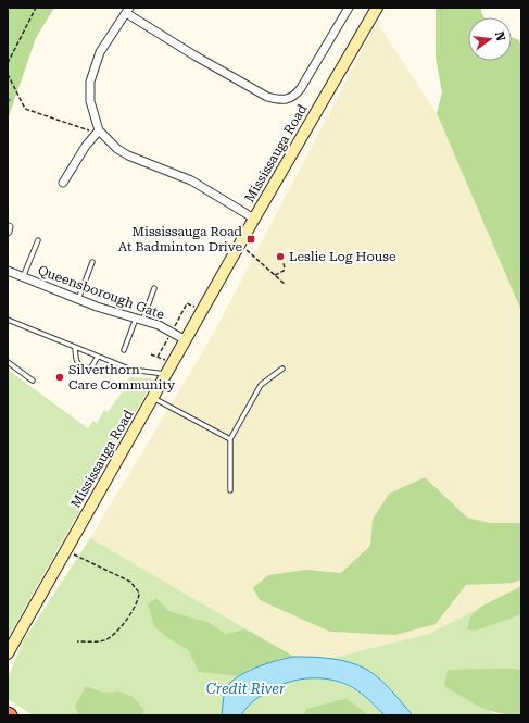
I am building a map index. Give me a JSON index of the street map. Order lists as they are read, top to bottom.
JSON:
{
  "streets": {
    "main road": ["Mississauga Road"],
    "street": ["Queensborough Gate"]
  },
  "crossings": [
    ["Mississauga Road", "Queensborough Gate"]
  ],
  "water": ["Credit River"],
  "places": {
    "transit": ["Mississauga Road At Badminton Drive"],
    "other": ["Leslie Log House", "Silverthorn Care Community"]
  },
  "north": "right"
}
